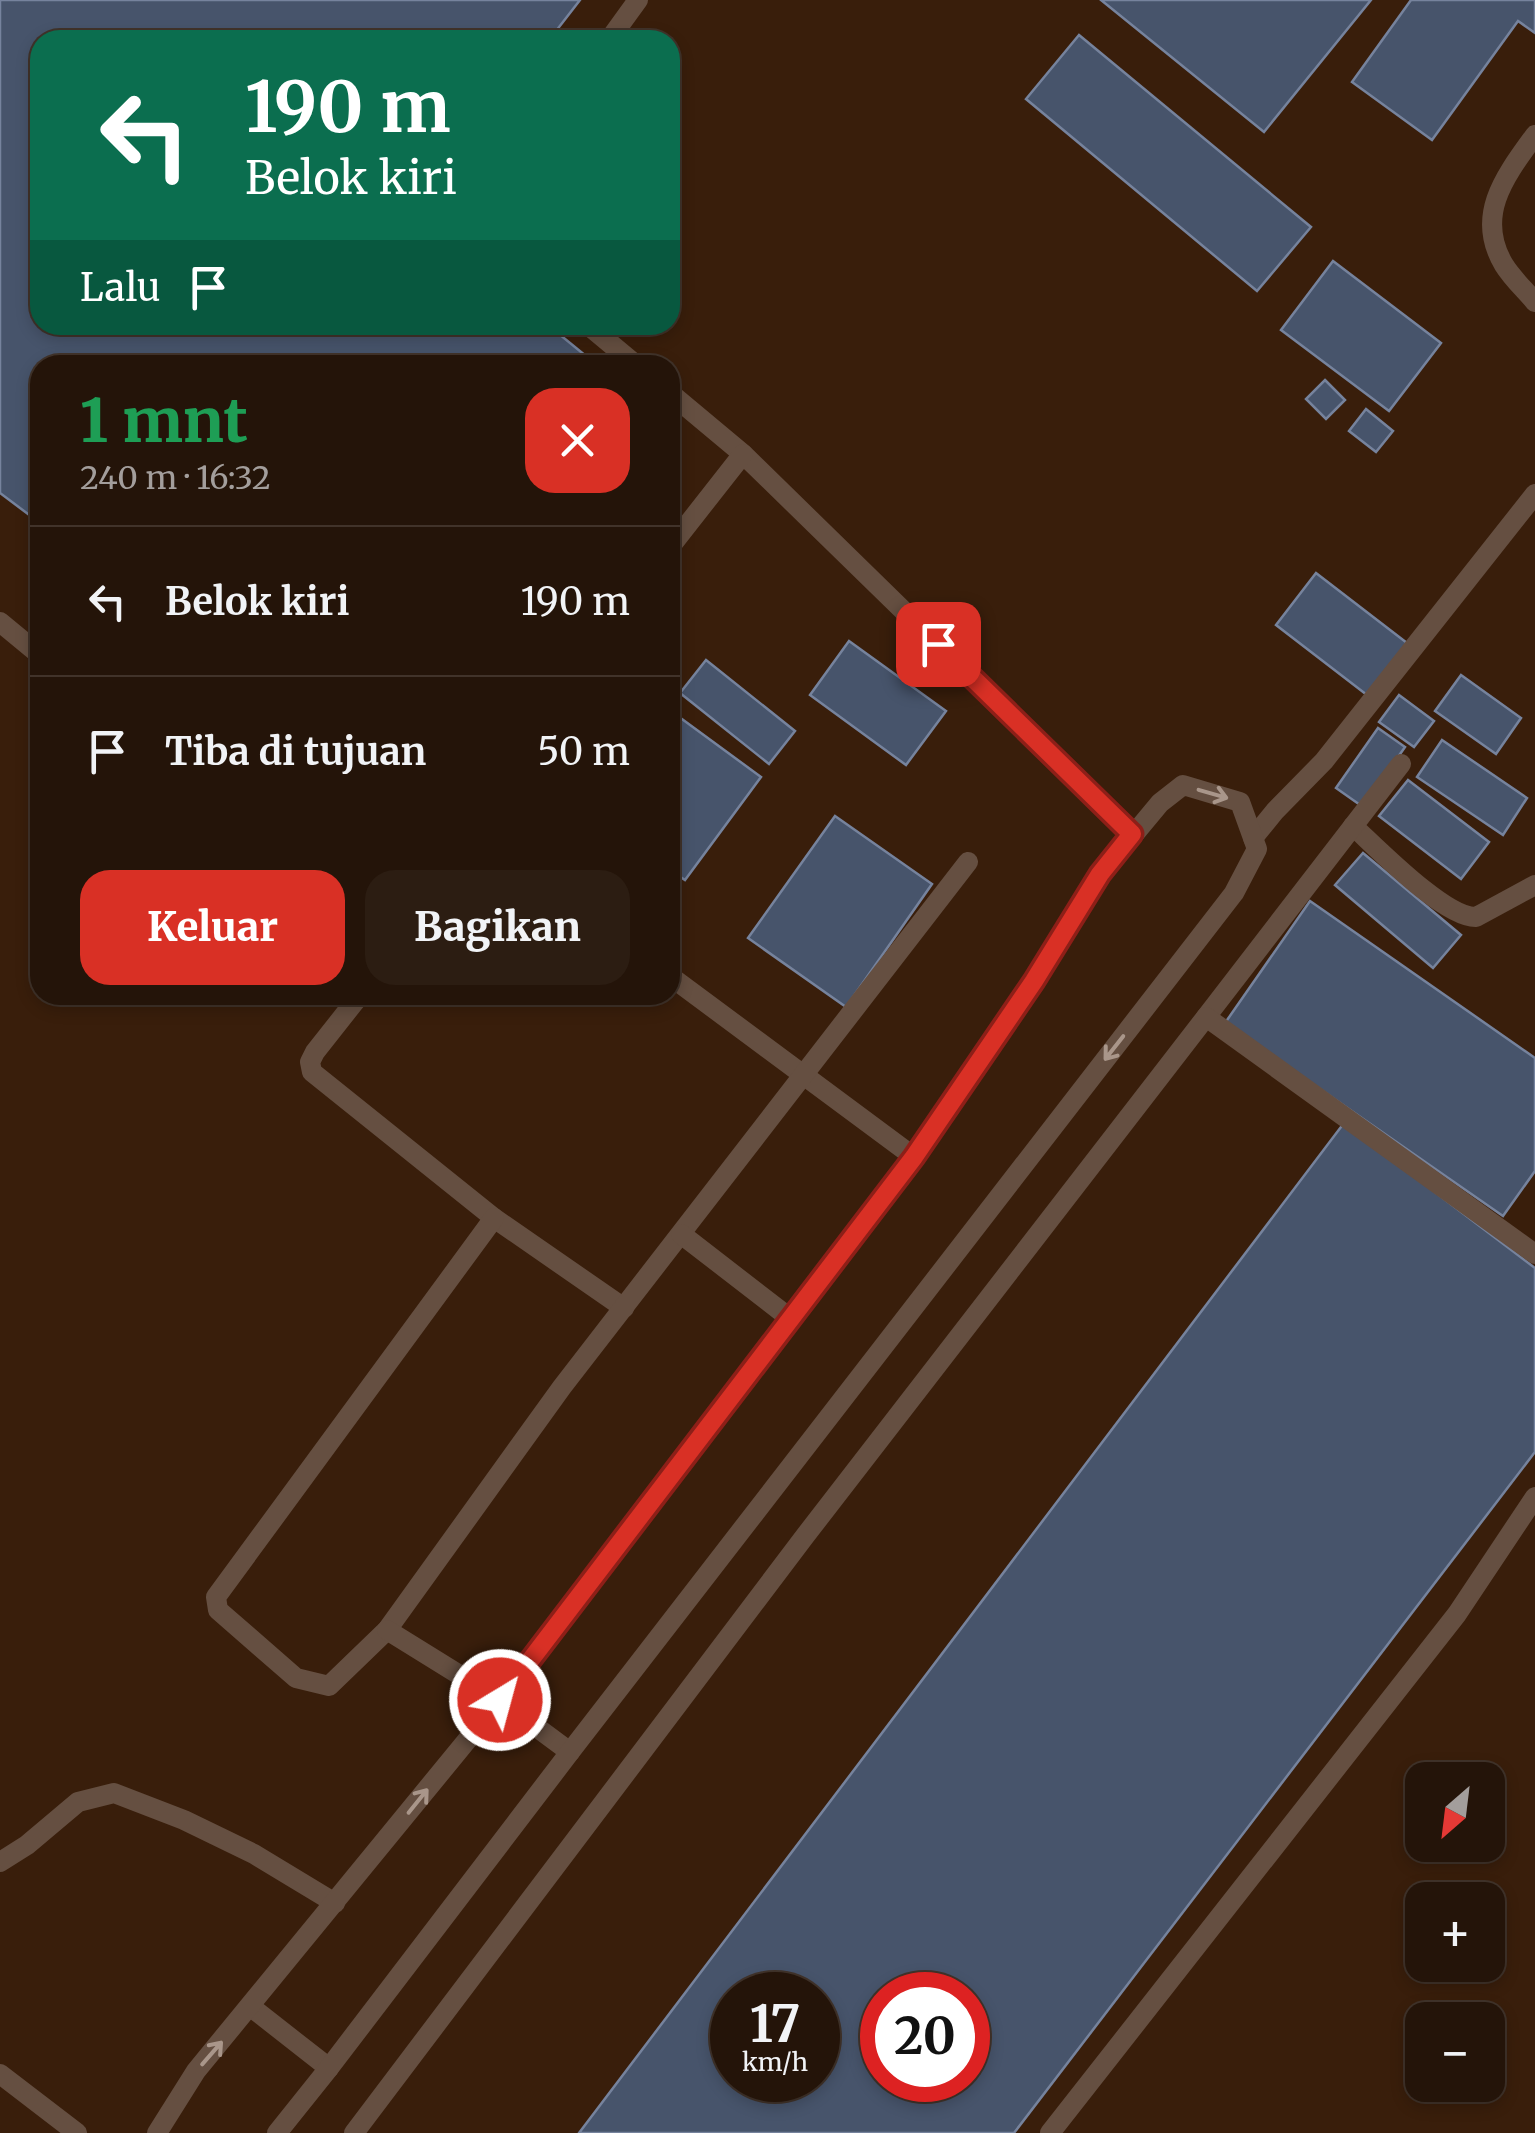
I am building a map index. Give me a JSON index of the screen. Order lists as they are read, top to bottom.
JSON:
{
  "north": "bottom left",
  "page": {
    "turn": ["190 m", "Belok kiri"],
    "then": "Lalu",
    "heading": ["1 mnt", "240 m · 16:32"],
    "list": [
      {
        "name": "Belok kiri",
        "value": "190 m"
      },
      {
        "name": "Tiba di tujuan",
        "value": "50 m"
      }
    ],
    "buttons": ["Keluar", "Bagikan"],
    "map_buttons": ["+", "−"],
    "speed": "17 km/h",
    "limit": "20"
  }
}
